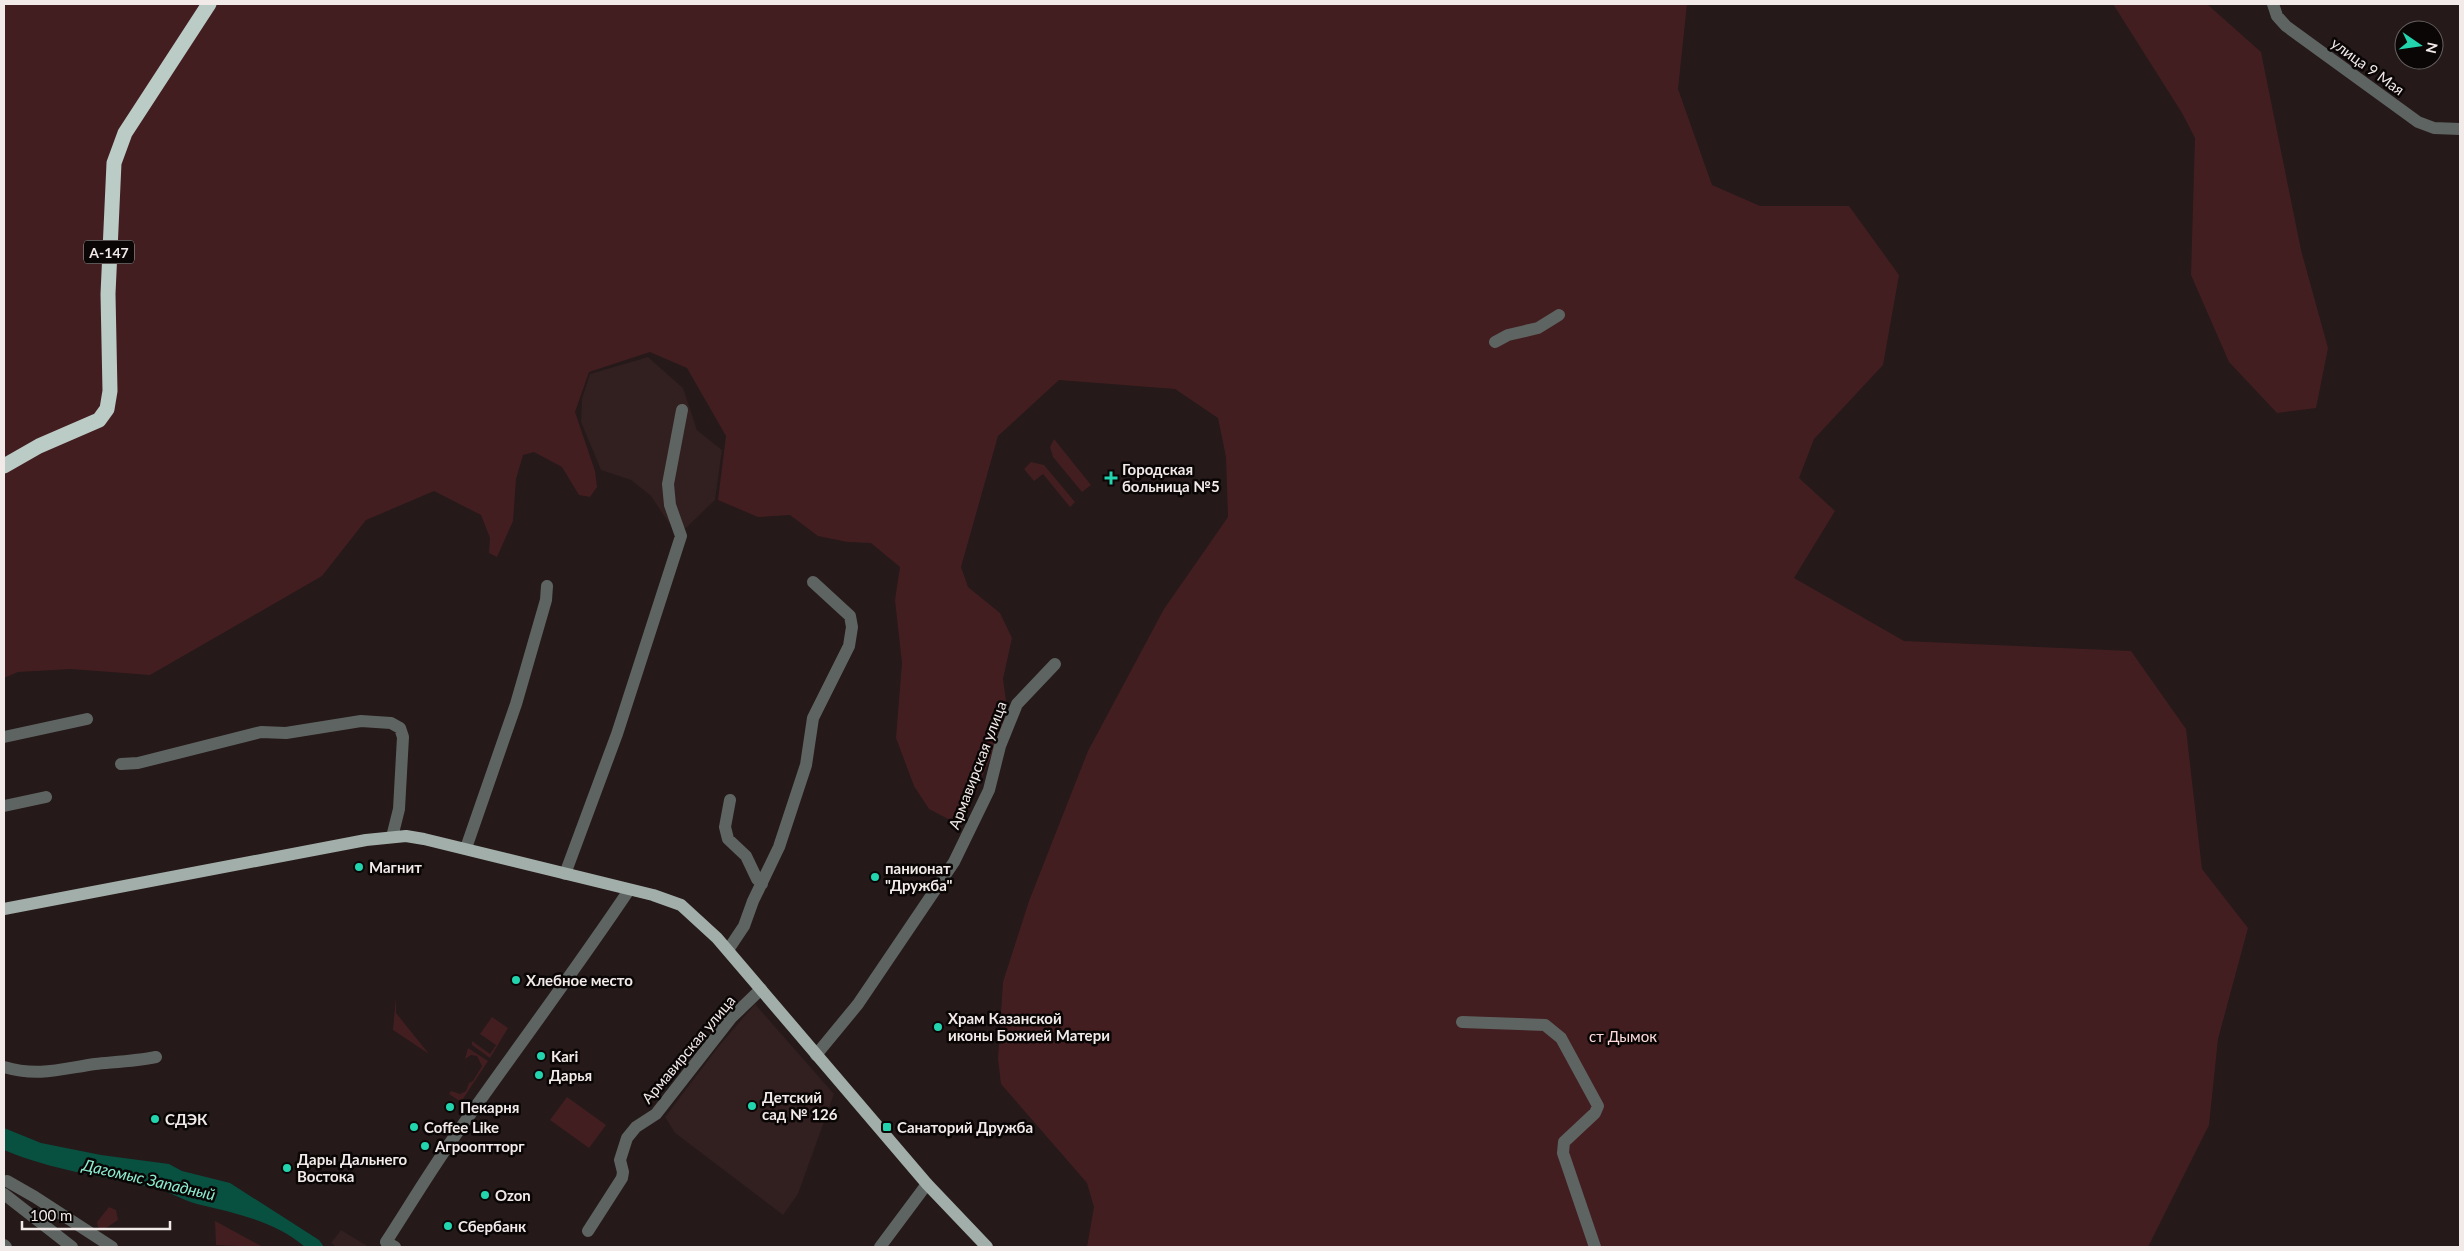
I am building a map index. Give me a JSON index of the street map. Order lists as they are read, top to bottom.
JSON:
{
  "streets": {
    "highway": ["А-147"],
    "street": ["улица 9 Мая", "Армавирская улица"]
  },
  "water": ["Дагомыс Западный"],
  "parks": ["ст Дымок"],
  "places": {
    "health": ["Городская больница №5"],
    "other": [
      "Магнит",
      "панионат \"Дружба\"",
      "Хлебное место",
      "Храм Казанской иконы Божией Матери",
      "Kari",
      "Дарья",
      "Детский сад № 126",
      "Пекарня",
      "СДЭК",
      "Coffee Like",
      "Агрооптторг",
      "Дары Дальнего Востока",
      "Ozon",
      "Сбербанк"
    ],
    "transit": ["Санаторий Дружба"]
  },
  "scale_bar": "100 m",
  "north": "right"
}
